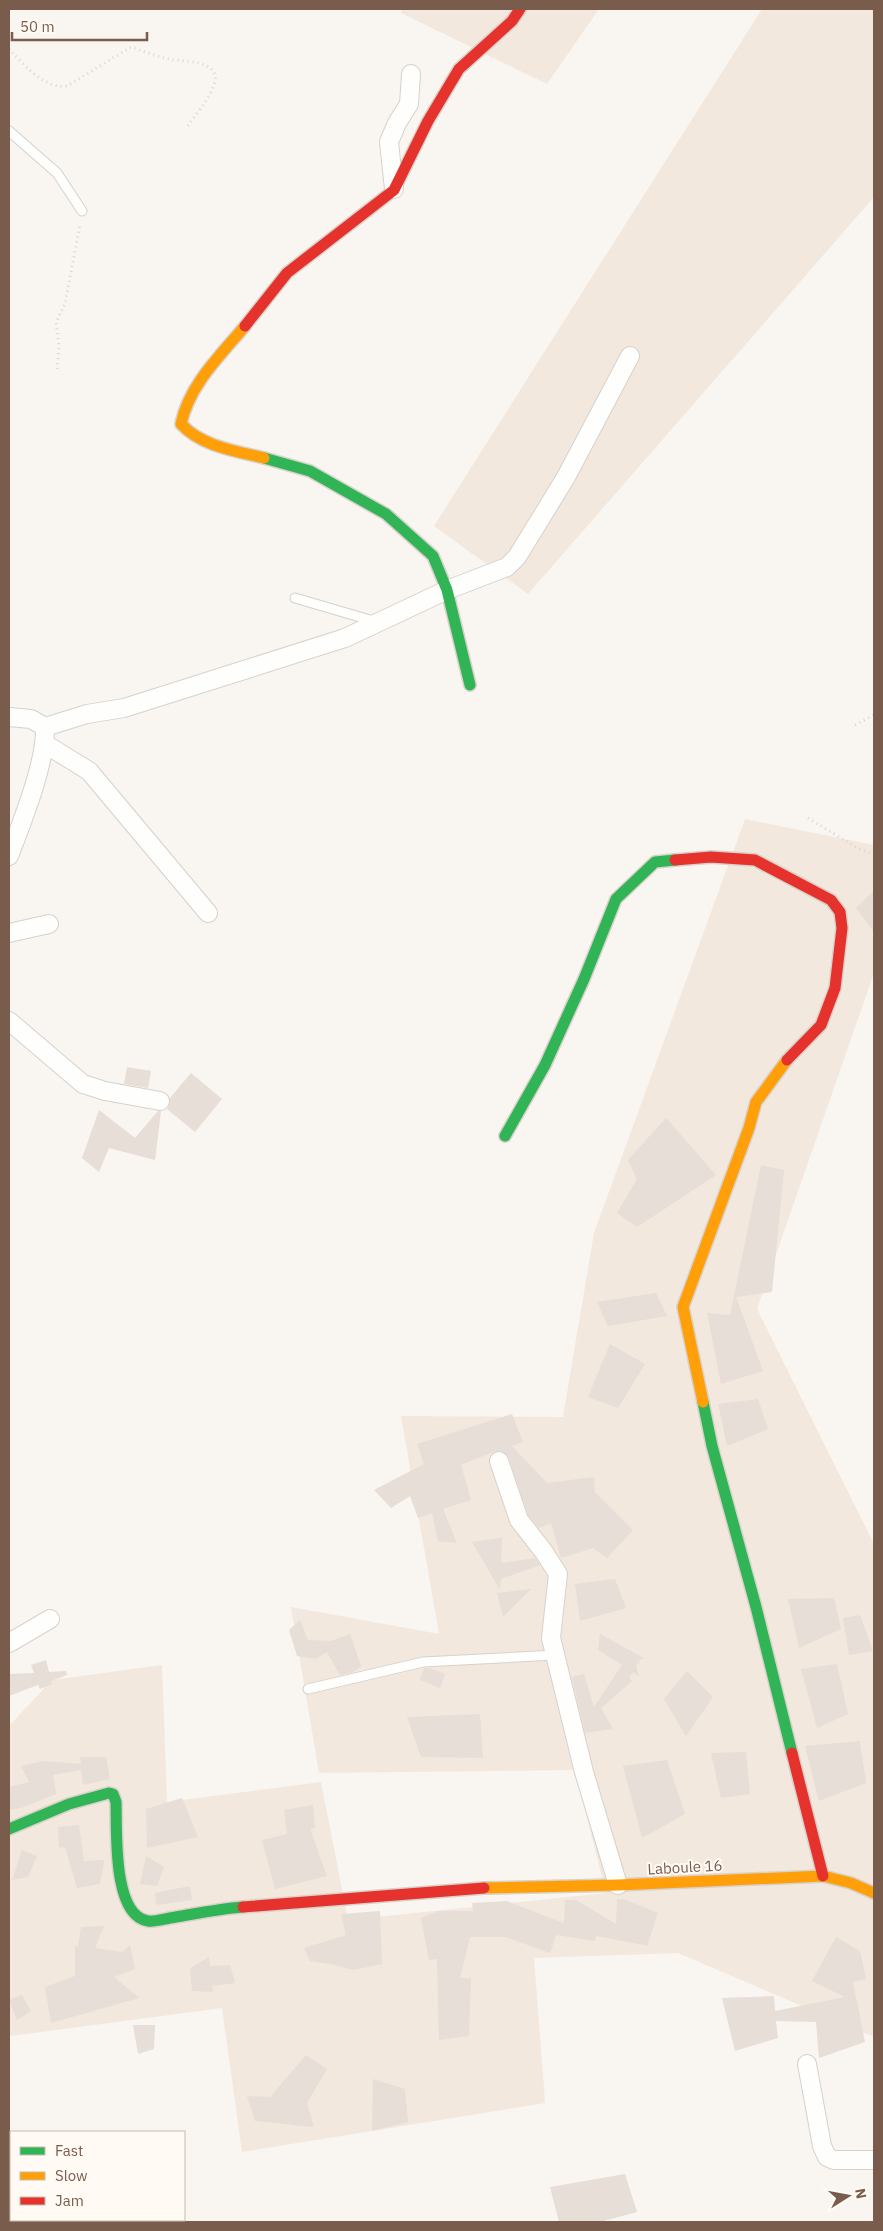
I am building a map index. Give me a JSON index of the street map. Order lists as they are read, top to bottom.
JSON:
{
  "streets": {
    "street": ["Laboule 16"]
  },
  "legend": ["Fast", "Slow", "Jam"],
  "scale_bar": "50 m",
  "north": "right"
}
